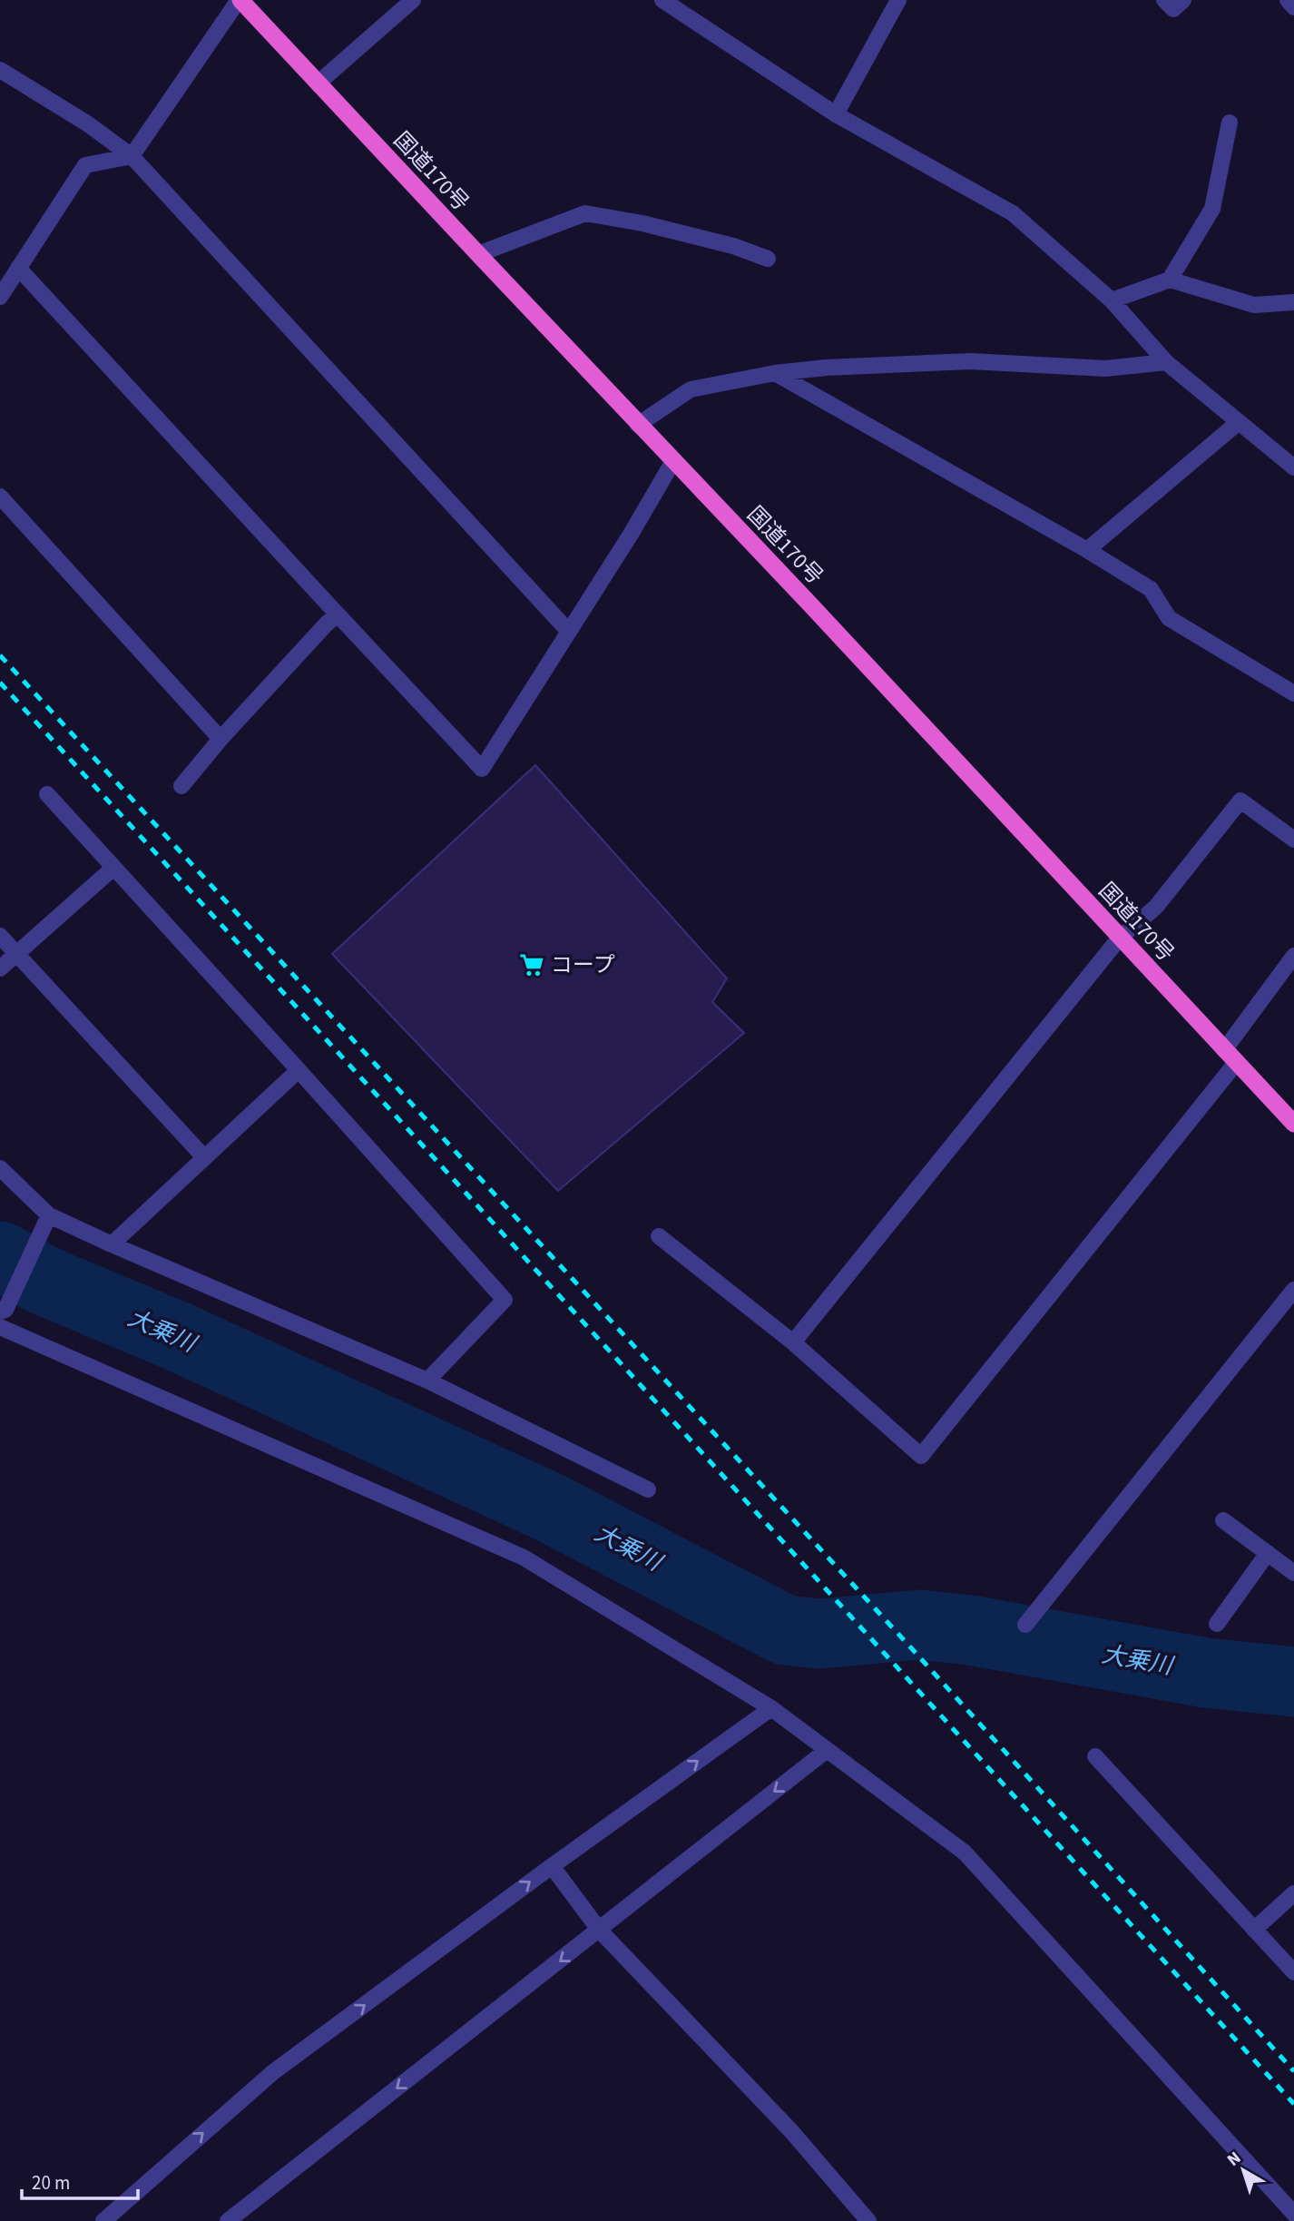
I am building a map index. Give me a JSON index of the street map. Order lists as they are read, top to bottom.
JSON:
{
  "streets": {
    "highway": ["国道170号"]
  },
  "water": ["大乗川"],
  "places": {
    "supermarket": ["コープ"]
  },
  "scale_bar": "20 m",
  "north": "top left"
}
